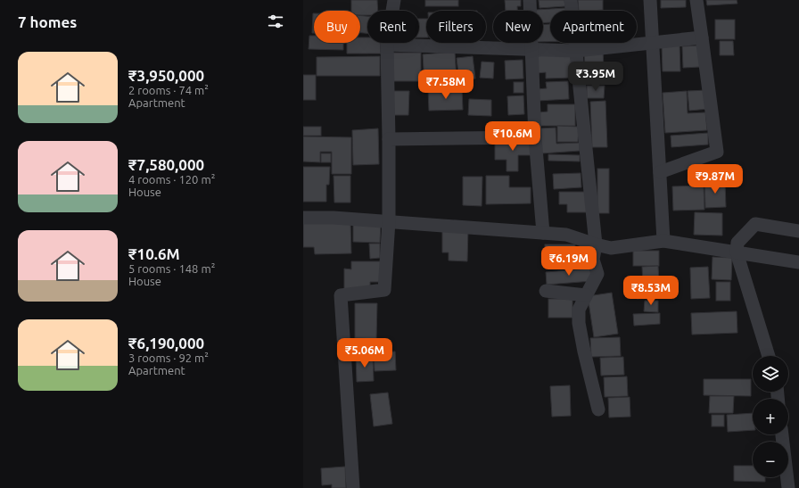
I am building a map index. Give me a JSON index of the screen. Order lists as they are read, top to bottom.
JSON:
{
  "page": {
    "heading": "7 homes",
    "chip": [
      "Buy",
      "Rent",
      "Filters",
      "New",
      "Apartment"
    ],
    "list": [
      {
        "name": "₹3,950,000",
        "note": "2 rooms · 74 m² · Apartment"
      },
      {
        "name": "₹7,580,000",
        "note": "4 rooms · 120 m² · House"
      },
      {
        "name": "₹10.6M",
        "note": "5 rooms · 148 m² · House"
      },
      {
        "name": "₹6,190,000",
        "note": "3 rooms · 92 m² · Apartment"
      }
    ],
    "price": [
      "₹3.95M",
      "₹7.58M",
      "₹10.6M",
      "₹9.87M",
      "₹6.19M",
      "₹8.53M",
      "₹5.06M"
    ],
    "map_buttons": ["+", "−"]
  }
}
